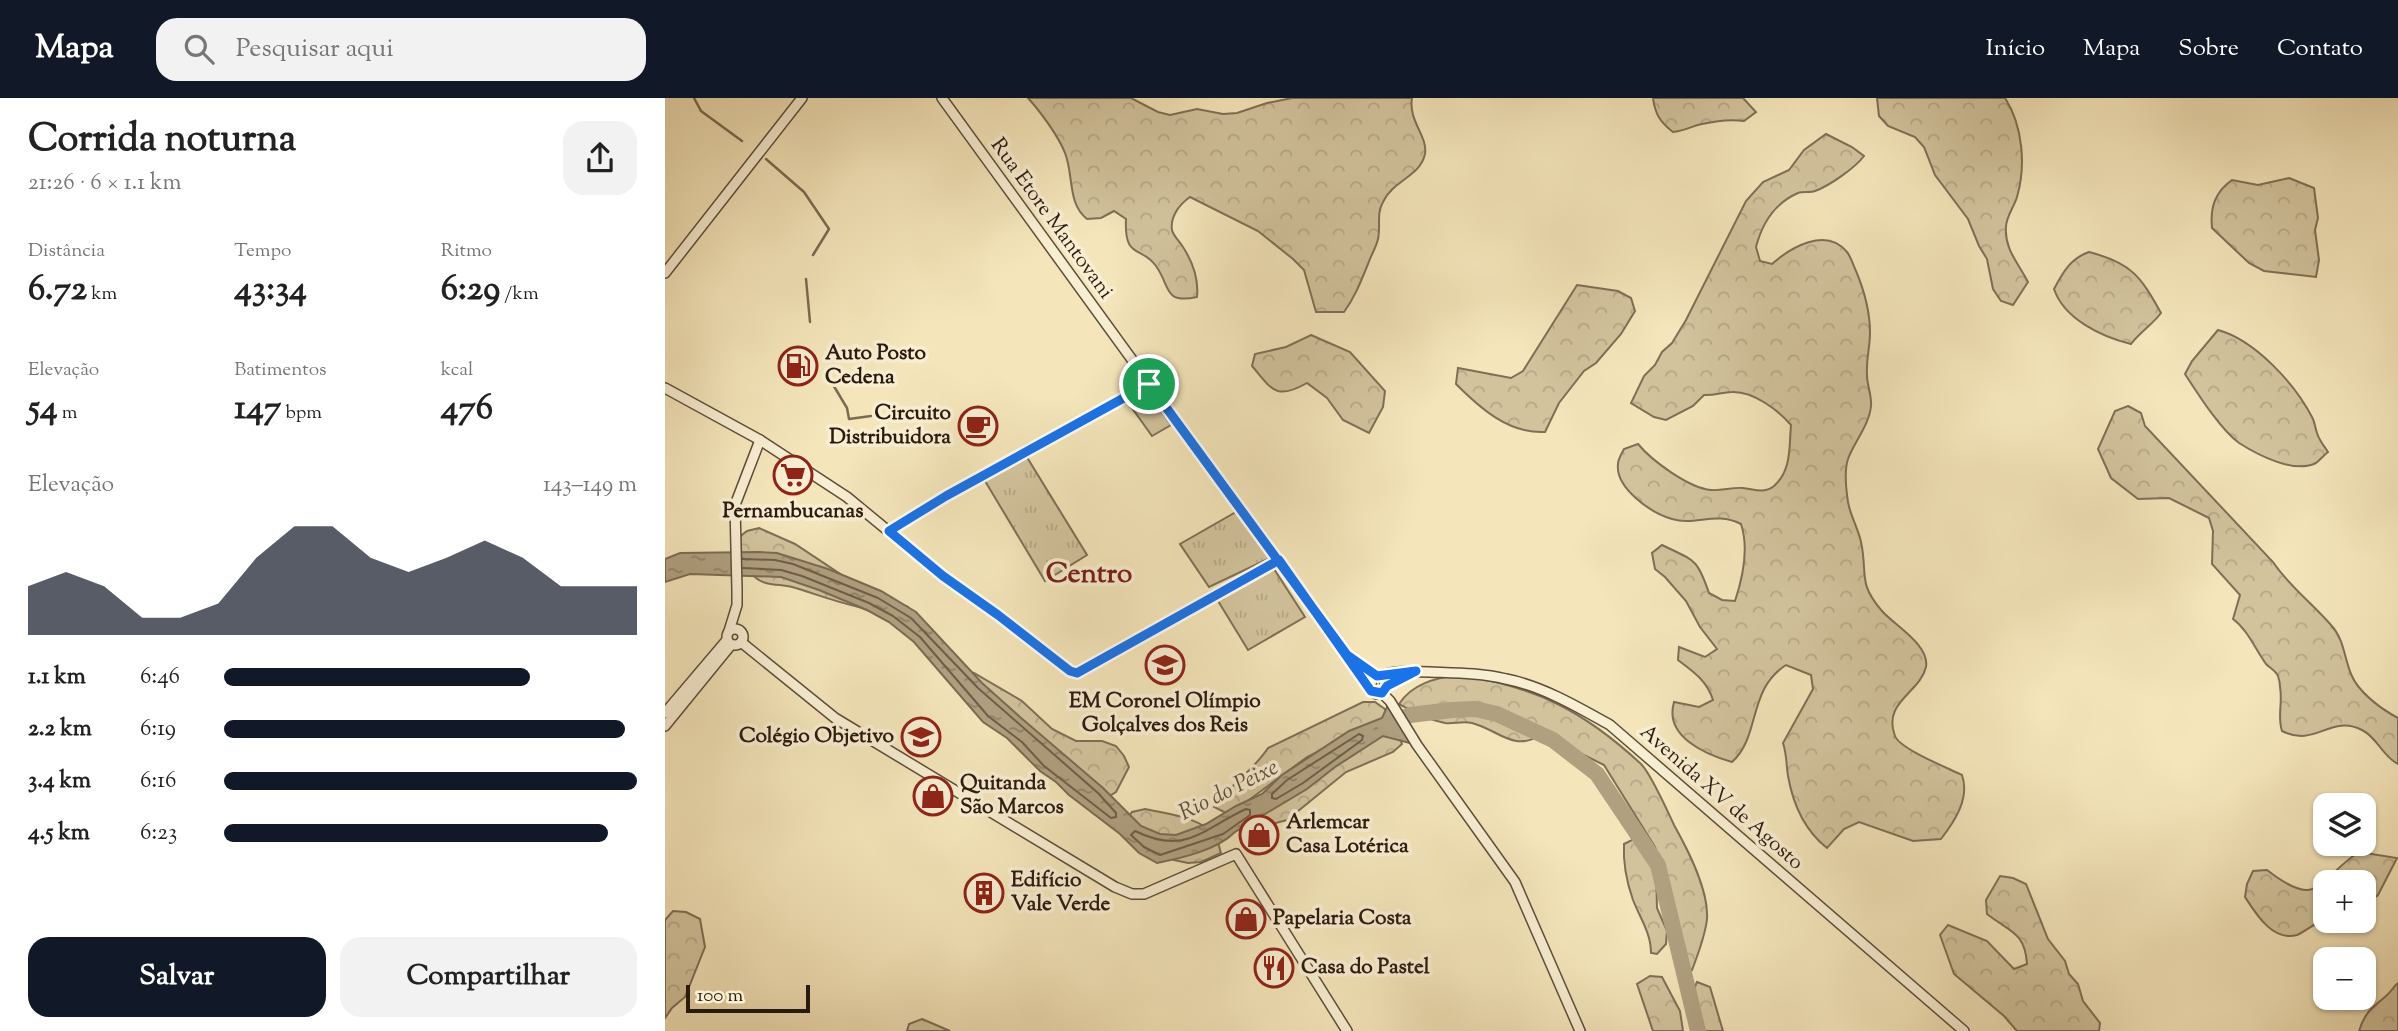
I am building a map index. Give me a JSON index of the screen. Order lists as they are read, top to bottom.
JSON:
{
  "streets": {
    "street": ["Rua Etore Mantovani", "Avenida XV de Agosto"]
  },
  "crossings": [
    ["Rua Etore Mantovani", "Avenida XV de Agosto"]
  ],
  "districts": ["Centro"],
  "water": ["Rio do Peixe"],
  "places": {
    "fuel station": ["Auto Posto Cedena"],
    "cafe": ["Circuito Distribuidora"],
    "supermarket": ["Pernambucanas"],
    "school or university": ["EM Coronel Olímpio Golçalves dos Reis", "Colégio Objetivo"],
    "shop": ["Quitanda São Marcos", "Arlemcar Casa Lotérica", "Papelaria Costa"],
    "building": ["Edifício Vale Verde"],
    "restaurant": ["Casa do Pastel"]
  },
  "scale_bar": "100 m",
  "page": {
    "header": "Mapa",
    "search": "Pesquisar aqui",
    "nav": [
      "Início",
      "Mapa",
      "Sobre",
      "Contato"
    ],
    "heading": ["Corrida noturna", "21:26 · 6 × 1.1 km"],
    "stats": [
      ["Distância", "6.72 km"],
      ["Tempo", "43:34"],
      ["Ritmo", "6:29 /km"],
      ["Elevação", "54 m"],
      ["Batimentos", "147 bpm"],
      ["kcal", "476"]
    ],
    "chart": ["Elevação", "143–149 m"],
    "list": [
      {
        "name": "1.1 km",
        "note": "6:46"
      },
      {
        "name": "2.2 km",
        "note": "6:19"
      },
      {
        "name": "3.4 km",
        "note": "6:16"
      },
      {
        "name": "4.5 km",
        "note": "6:23"
      }
    ],
    "map_buttons": ["+", "−"],
    "buttons": ["Salvar", "Compartilhar"],
    "scale": "100 m"
  }
}
